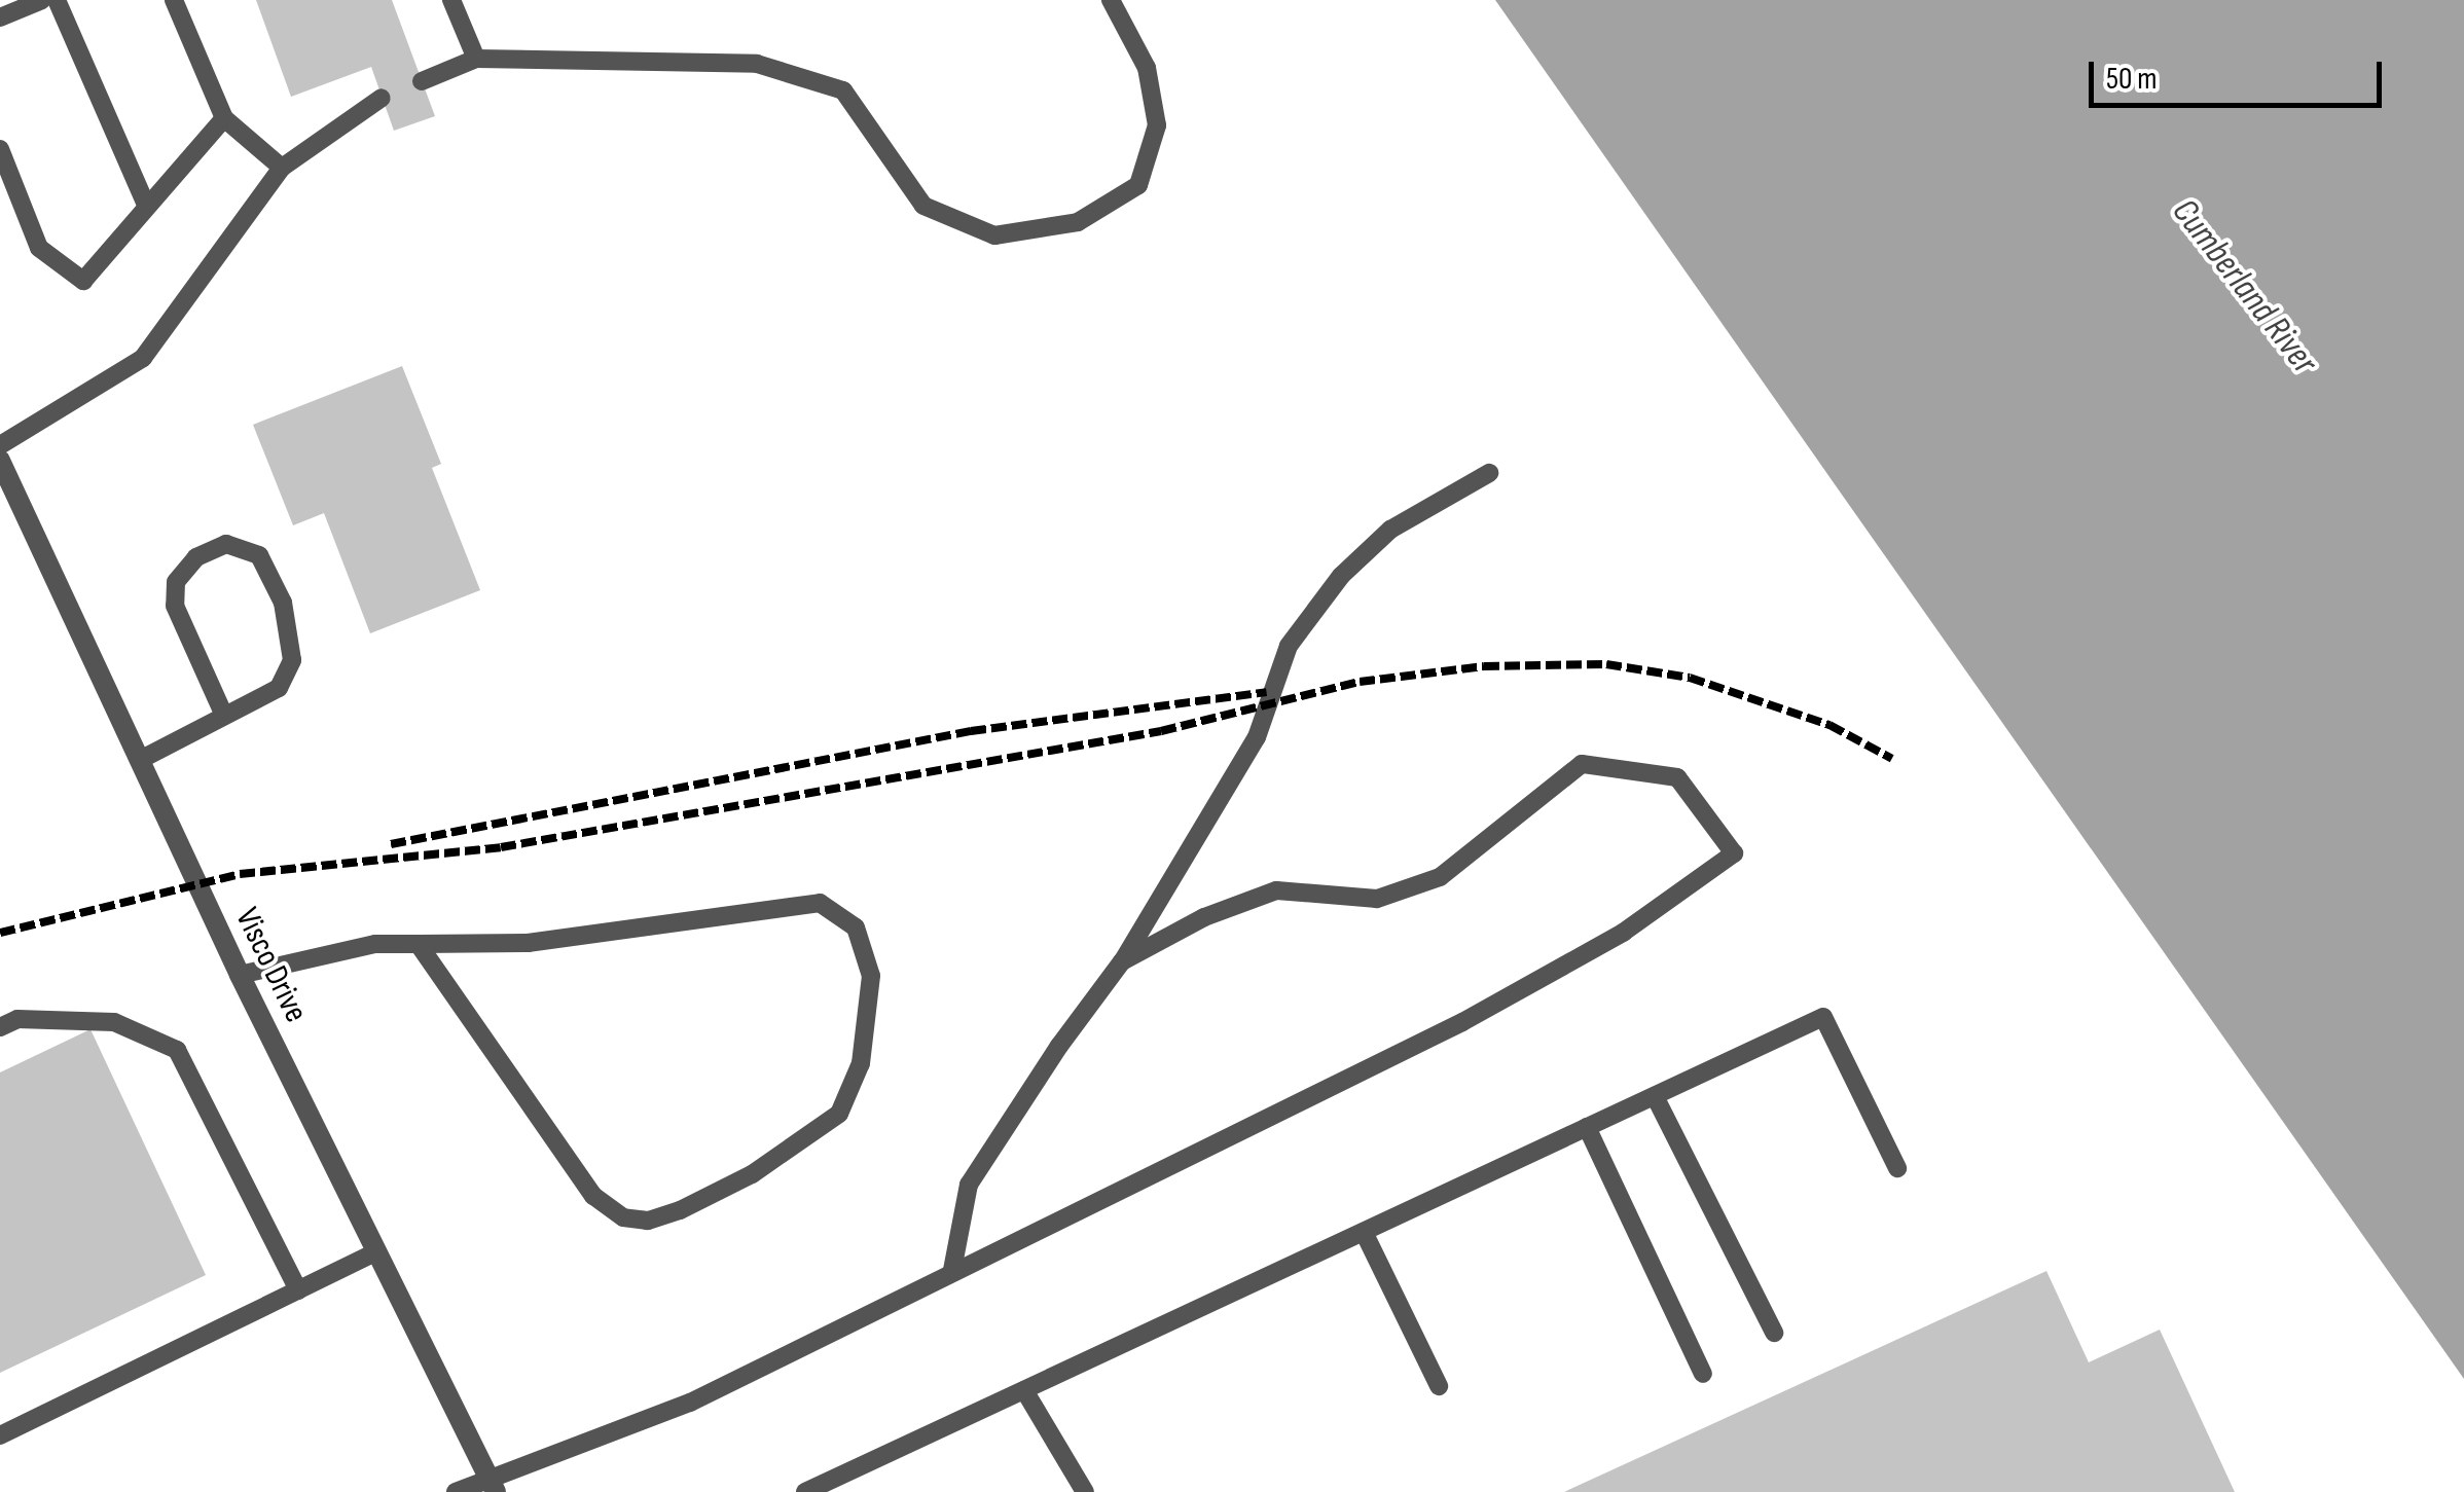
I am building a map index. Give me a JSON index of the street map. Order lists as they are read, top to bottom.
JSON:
{
  "streets": {
    "street": ["Visco Drive"]
  },
  "water": ["Cumberland River"],
  "scale_bar": "50 m"
}
